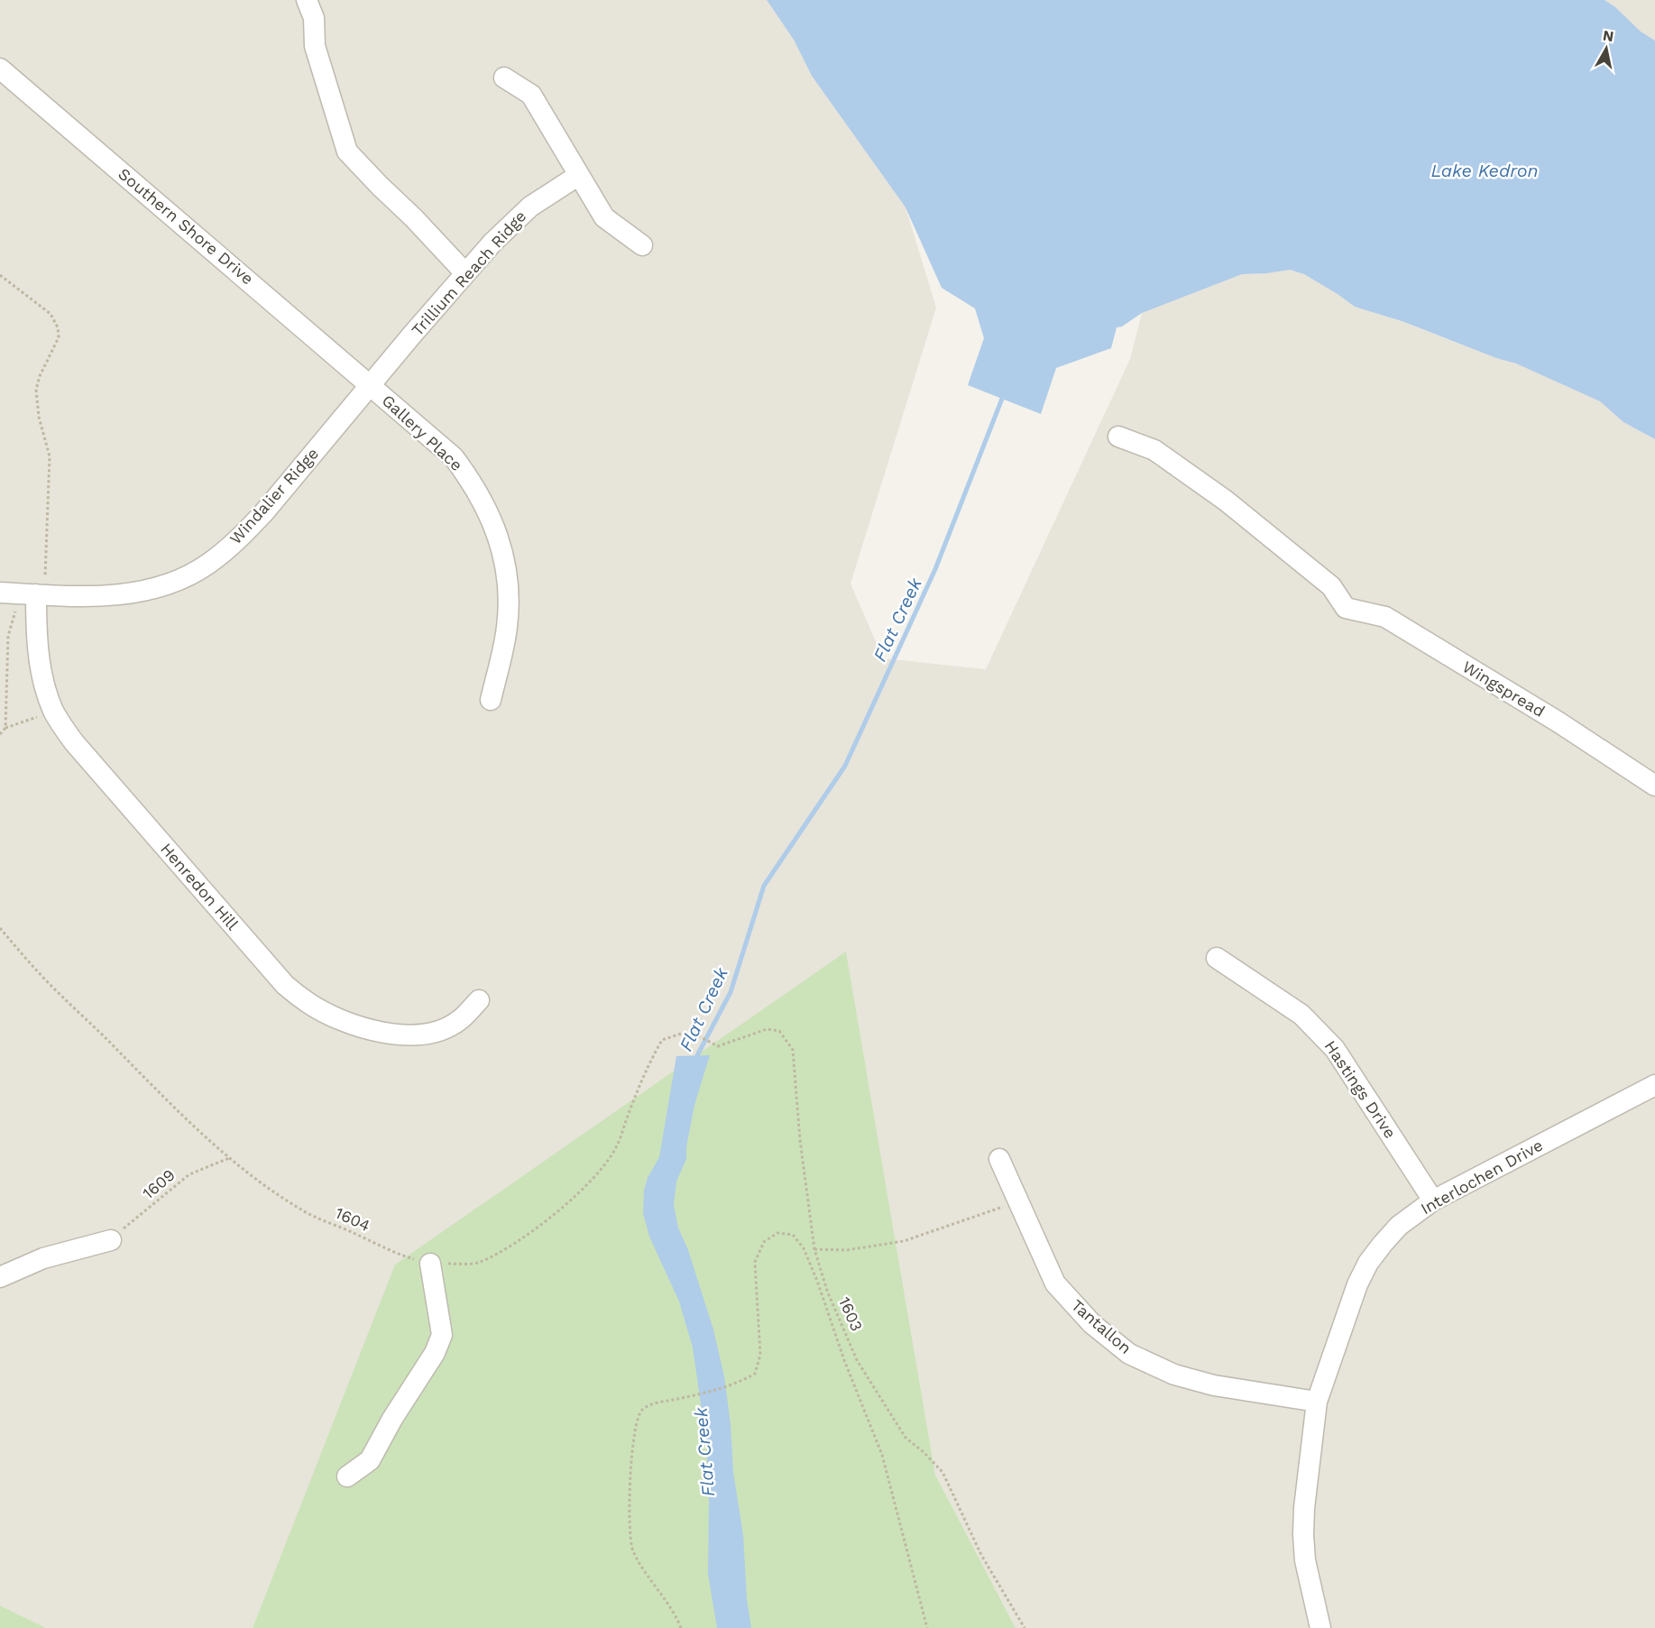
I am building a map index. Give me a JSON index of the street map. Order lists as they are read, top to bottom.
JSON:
{
  "streets": {
    "street": [
      "Southern Shore Drive",
      "Trillium Reach Ridge",
      "Gallery Place",
      "Windalier Ridge",
      "Wingspread",
      "Henredon Hill",
      "Hastings Drive",
      "Interlochen Drive",
      "Tantallon"
    ],
    "path": ["1609", "1604", "1603"]
  },
  "crossings": [
    ["Southern Shore Drive", "Trillium Reach Ridge"],
    ["Southern Shore Drive", "Gallery Place"],
    ["Southern Shore Drive", "Windalier Ridge"],
    ["Trillium Reach Ridge", "Gallery Place"],
    ["Trillium Reach Ridge", "Windalier Ridge"],
    ["Gallery Place", "Windalier Ridge"],
    ["Windalier Ridge", "Henredon Hill"],
    ["Hastings Drive", "Interlochen Drive"],
    ["Interlochen Drive", "Tantallon"],
    ["1609", "1604"],
    ["1604", "1603"]
  ],
  "water": ["Lake Kedron", "Flat Creek"],
  "north": "top"
}
